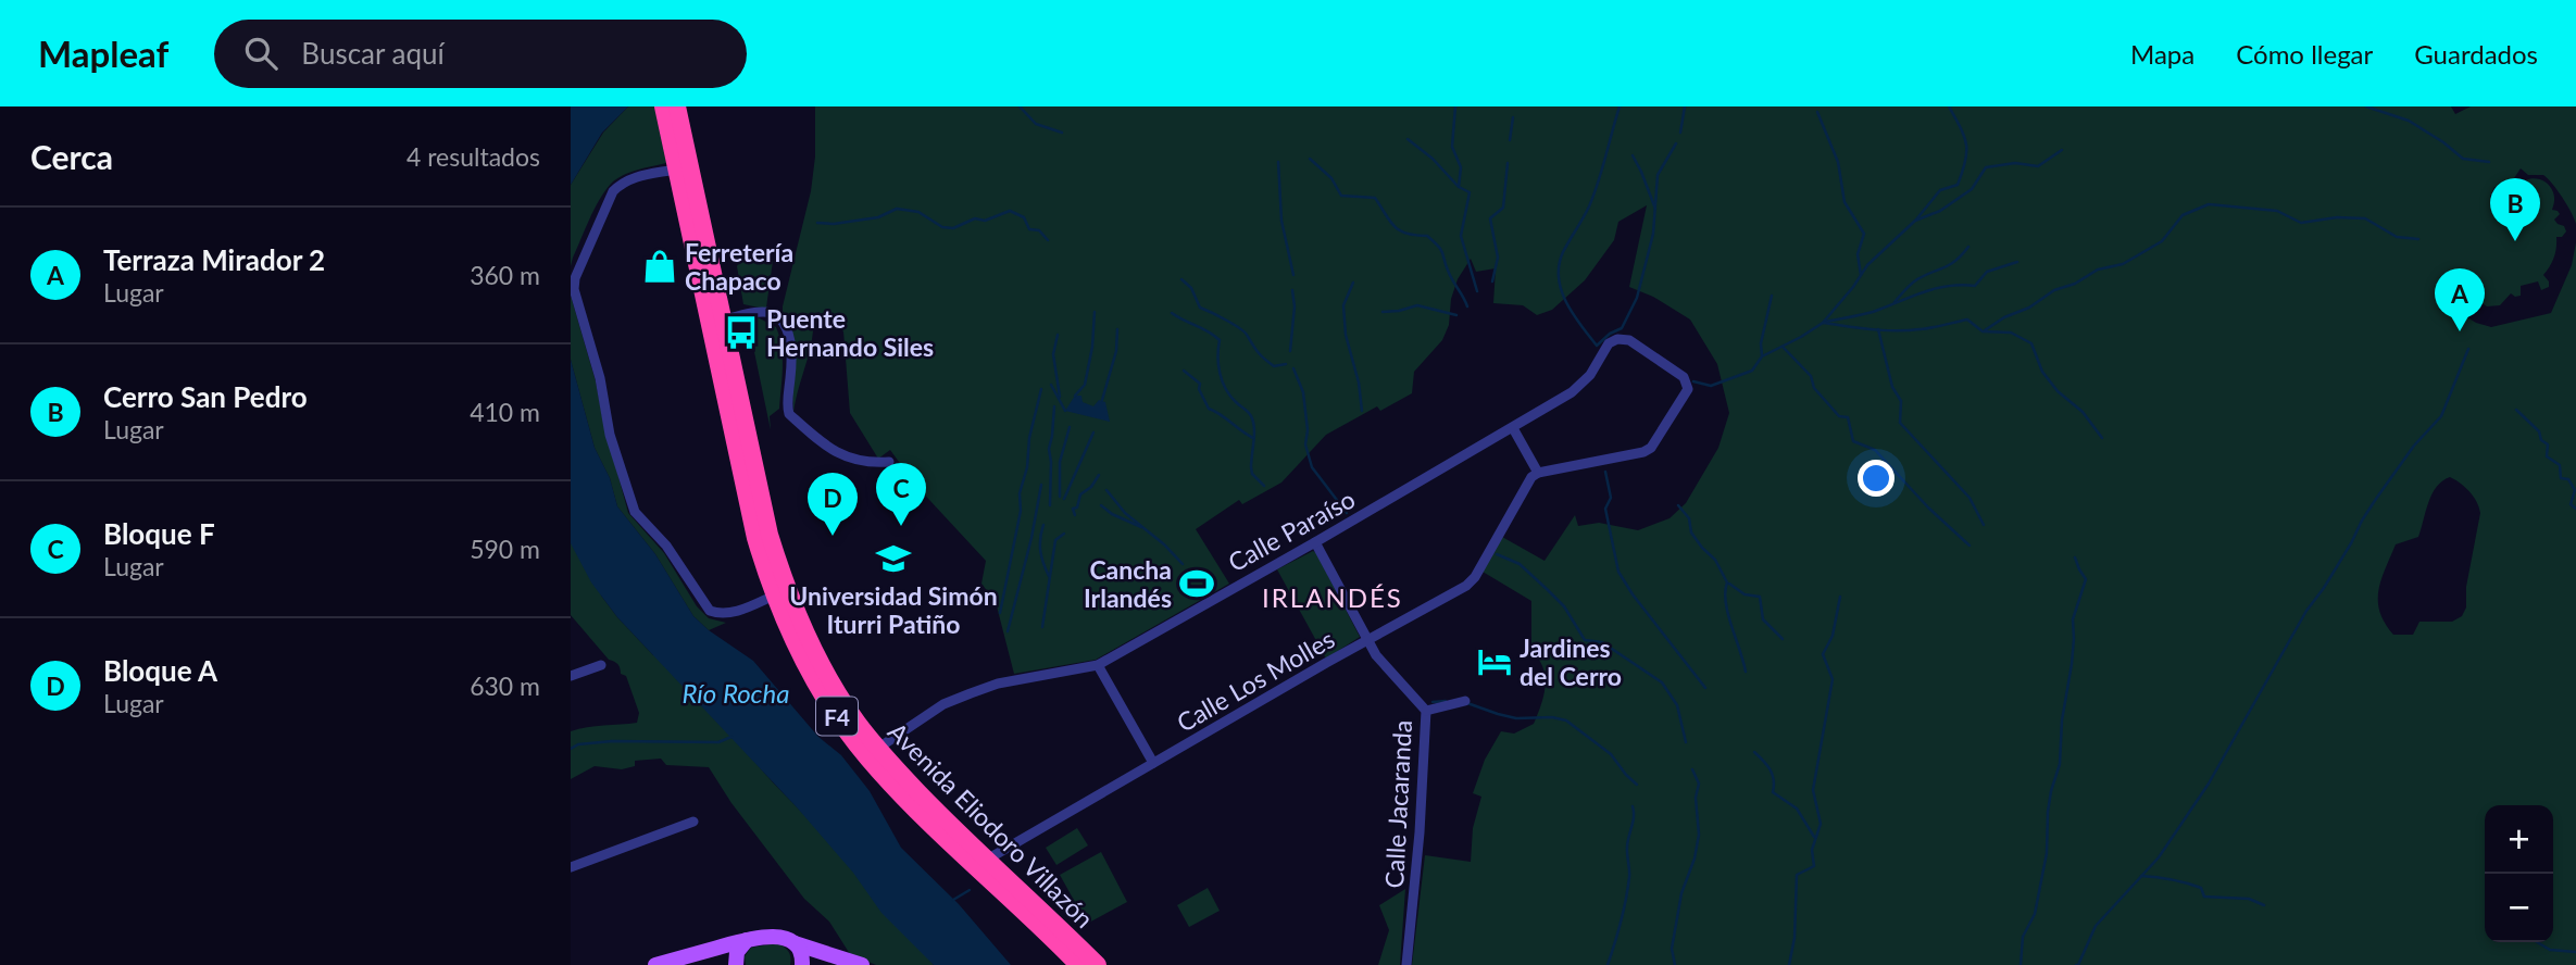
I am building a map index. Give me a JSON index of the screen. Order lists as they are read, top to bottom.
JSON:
{
  "streets": {
    "highway": ["F4", "Avenida Eliodoro Villazón"],
    "street": ["Calle Paraíso", "Calle Los Molles", "Calle Jacaranda"]
  },
  "crossings": [
    ["Calle Paraíso", "Calle Los Molles"],
    ["Calle Paraíso", "Calle Jacaranda"],
    ["Calle Paraíso", "Avenida Eliodoro Villazón"],
    ["Calle Los Molles", "Calle Jacaranda"],
    ["Calle Los Molles", "Avenida Eliodoro Villazón"]
  ],
  "districts": ["IRLANDÉS"],
  "water": ["Río Rocha"],
  "places": {
    "shop": ["Ferretería Chapaco"],
    "bus stop": ["Puente Hernando Siles"],
    "school or university": ["Universidad Simón Iturri Patiño"],
    "sports": ["Cancha Irlandés"],
    "hotel": ["Jardines del Cerro"]
  },
  "page": {
    "header": "Mapleaf",
    "search": "Buscar aquí",
    "nav": ["Mapa", "Cómo llegar", "Guardados"],
    "heading": ["Cerca", "4 resultados"],
    "pins": [
      "B",
      "A",
      "C",
      "D"
    ],
    "list": [
      {
        "mark": "A",
        "name": "Terraza Mirador 2",
        "note": "Lugar",
        "value": "360 m"
      },
      {
        "mark": "B",
        "name": "Cerro San Pedro",
        "note": "Lugar",
        "value": "410 m"
      },
      {
        "mark": "C",
        "name": "Bloque F",
        "note": "Lugar",
        "value": "590 m"
      },
      {
        "mark": "D",
        "name": "Bloque A",
        "note": "Lugar",
        "value": "630 m"
      }
    ],
    "map_buttons": ["+", "−"]
  }
}
